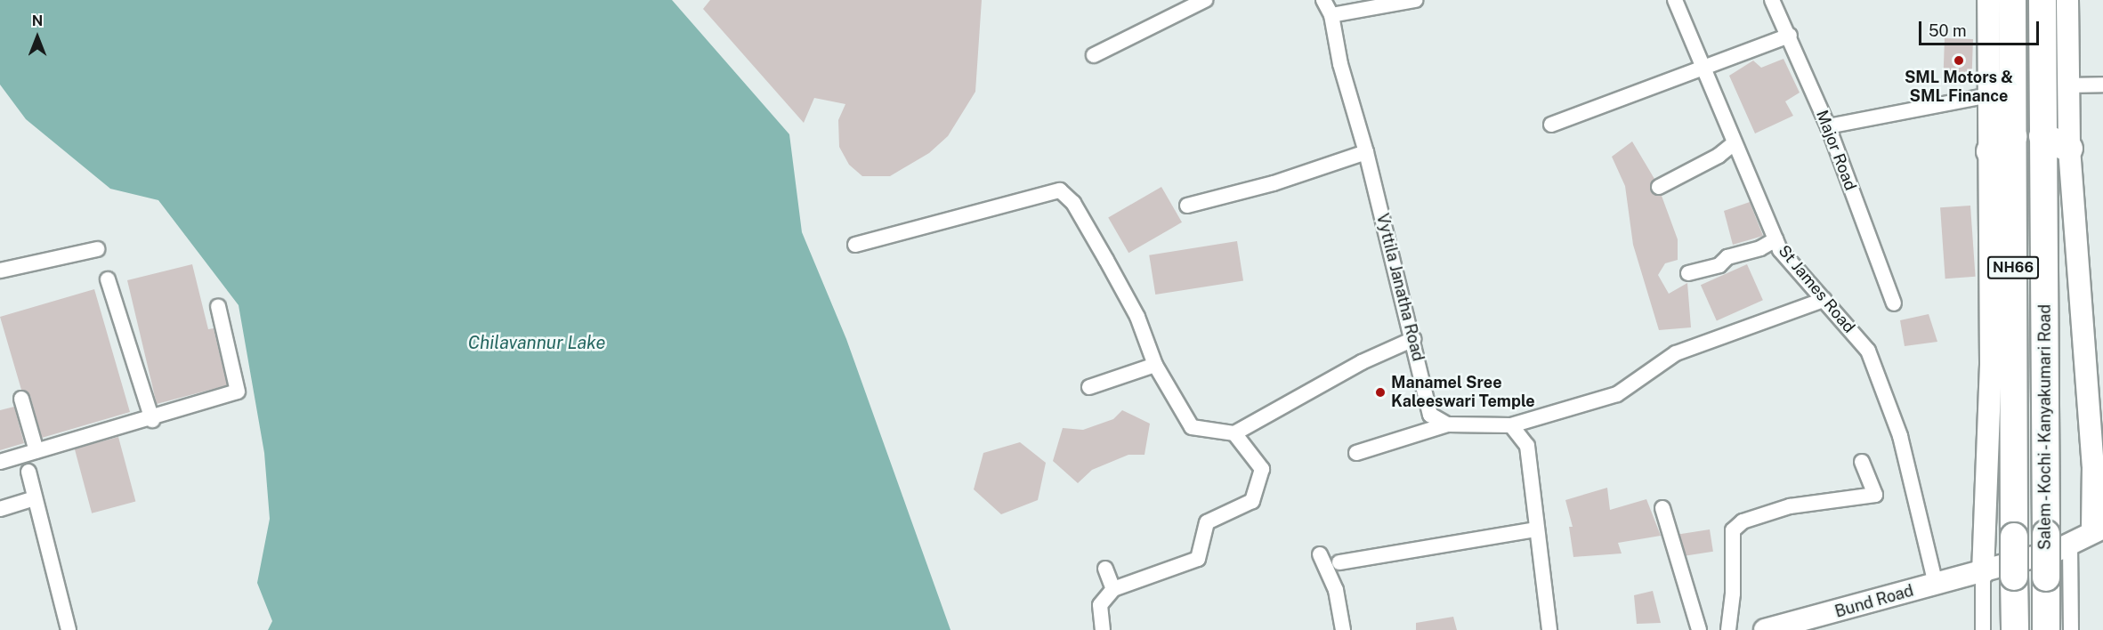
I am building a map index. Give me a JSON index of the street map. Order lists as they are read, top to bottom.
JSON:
{
  "streets": {
    "highway": ["NH66", "Salem - Kochi - Kanyakumari Road"],
    "street": [
      "Major Road",
      "Vyttila Janatha Road",
      "St James Road",
      "Bund Road"
    ]
  },
  "crossings": [
    ["St James Road", "Bund Road"]
  ],
  "water": ["Chilavannur Lake"],
  "places": ["SML Motors & SML Finance", "Manamel Sree Kaleeswari Temple"],
  "scale_bar": "50 m",
  "north": "top"
}
